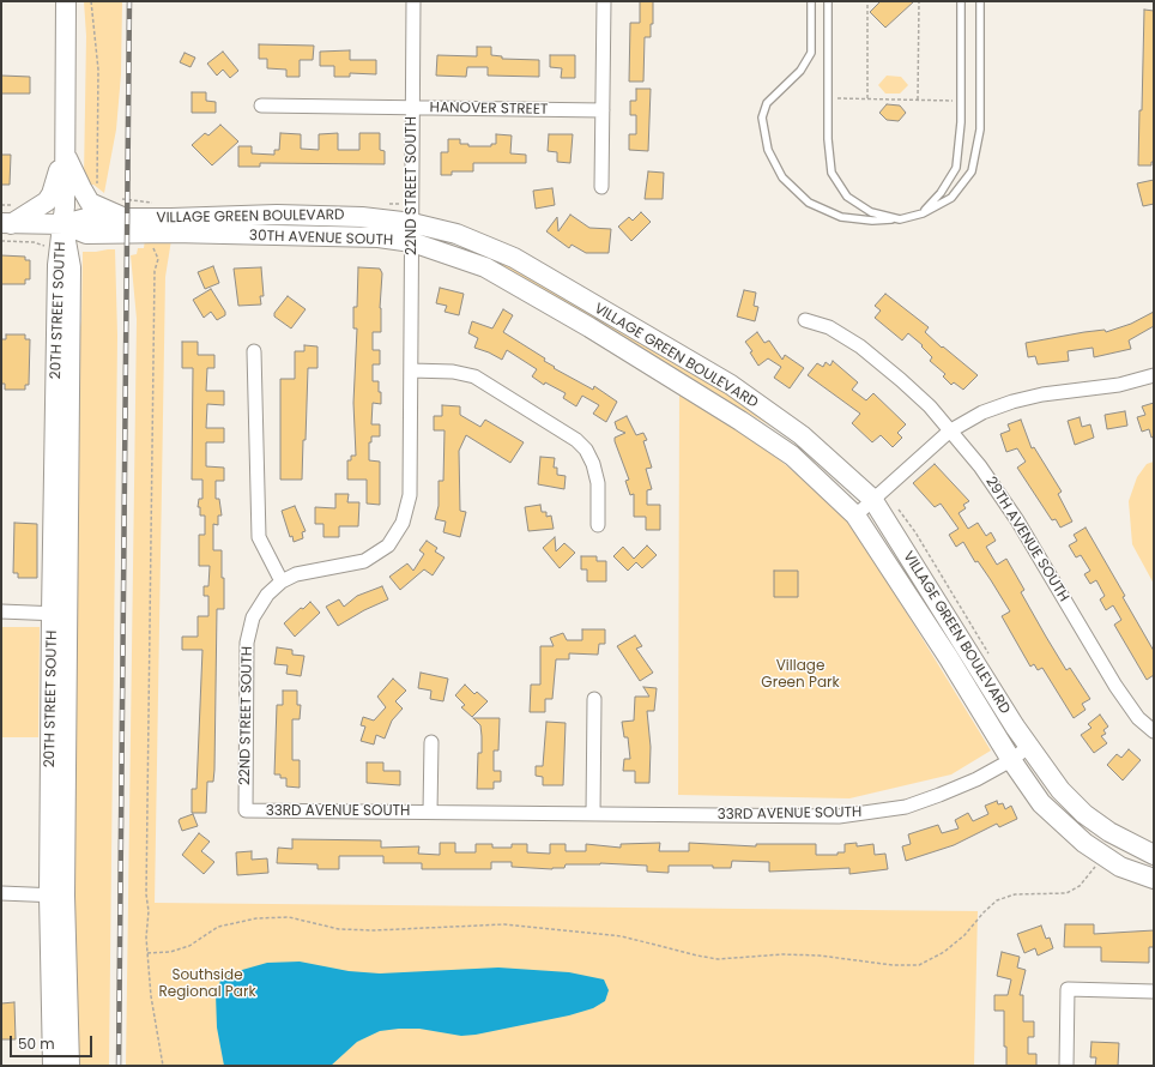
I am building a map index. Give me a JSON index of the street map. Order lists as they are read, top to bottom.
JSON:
{
  "streets": {
    "street": [
      "HANOVER STREET",
      "22ND STREET SOUTH",
      "VILLAGE GREEN BOULEVARD",
      "30TH AVENUE SOUTH",
      "20TH STREET SOUTH",
      "29TH AVENUE SOUTH",
      "33RD AVENUE SOUTH"
    ]
  },
  "crossings": [
    ["HANOVER STREET", "22ND STREET SOUTH"],
    ["22ND STREET SOUTH", "VILLAGE GREEN BOULEVARD"],
    ["22ND STREET SOUTH", "30TH AVENUE SOUTH"],
    ["22ND STREET SOUTH", "33RD AVENUE SOUTH"],
    ["VILLAGE GREEN BOULEVARD", "30TH AVENUE SOUTH"],
    ["VILLAGE GREEN BOULEVARD", "20TH STREET SOUTH"],
    ["VILLAGE GREEN BOULEVARD", "33RD AVENUE SOUTH"],
    ["30TH AVENUE SOUTH", "20TH STREET SOUTH"]
  ],
  "parks": ["Village Green Park", "Southside Regional Park"],
  "scale_bar": "50 m"
}
